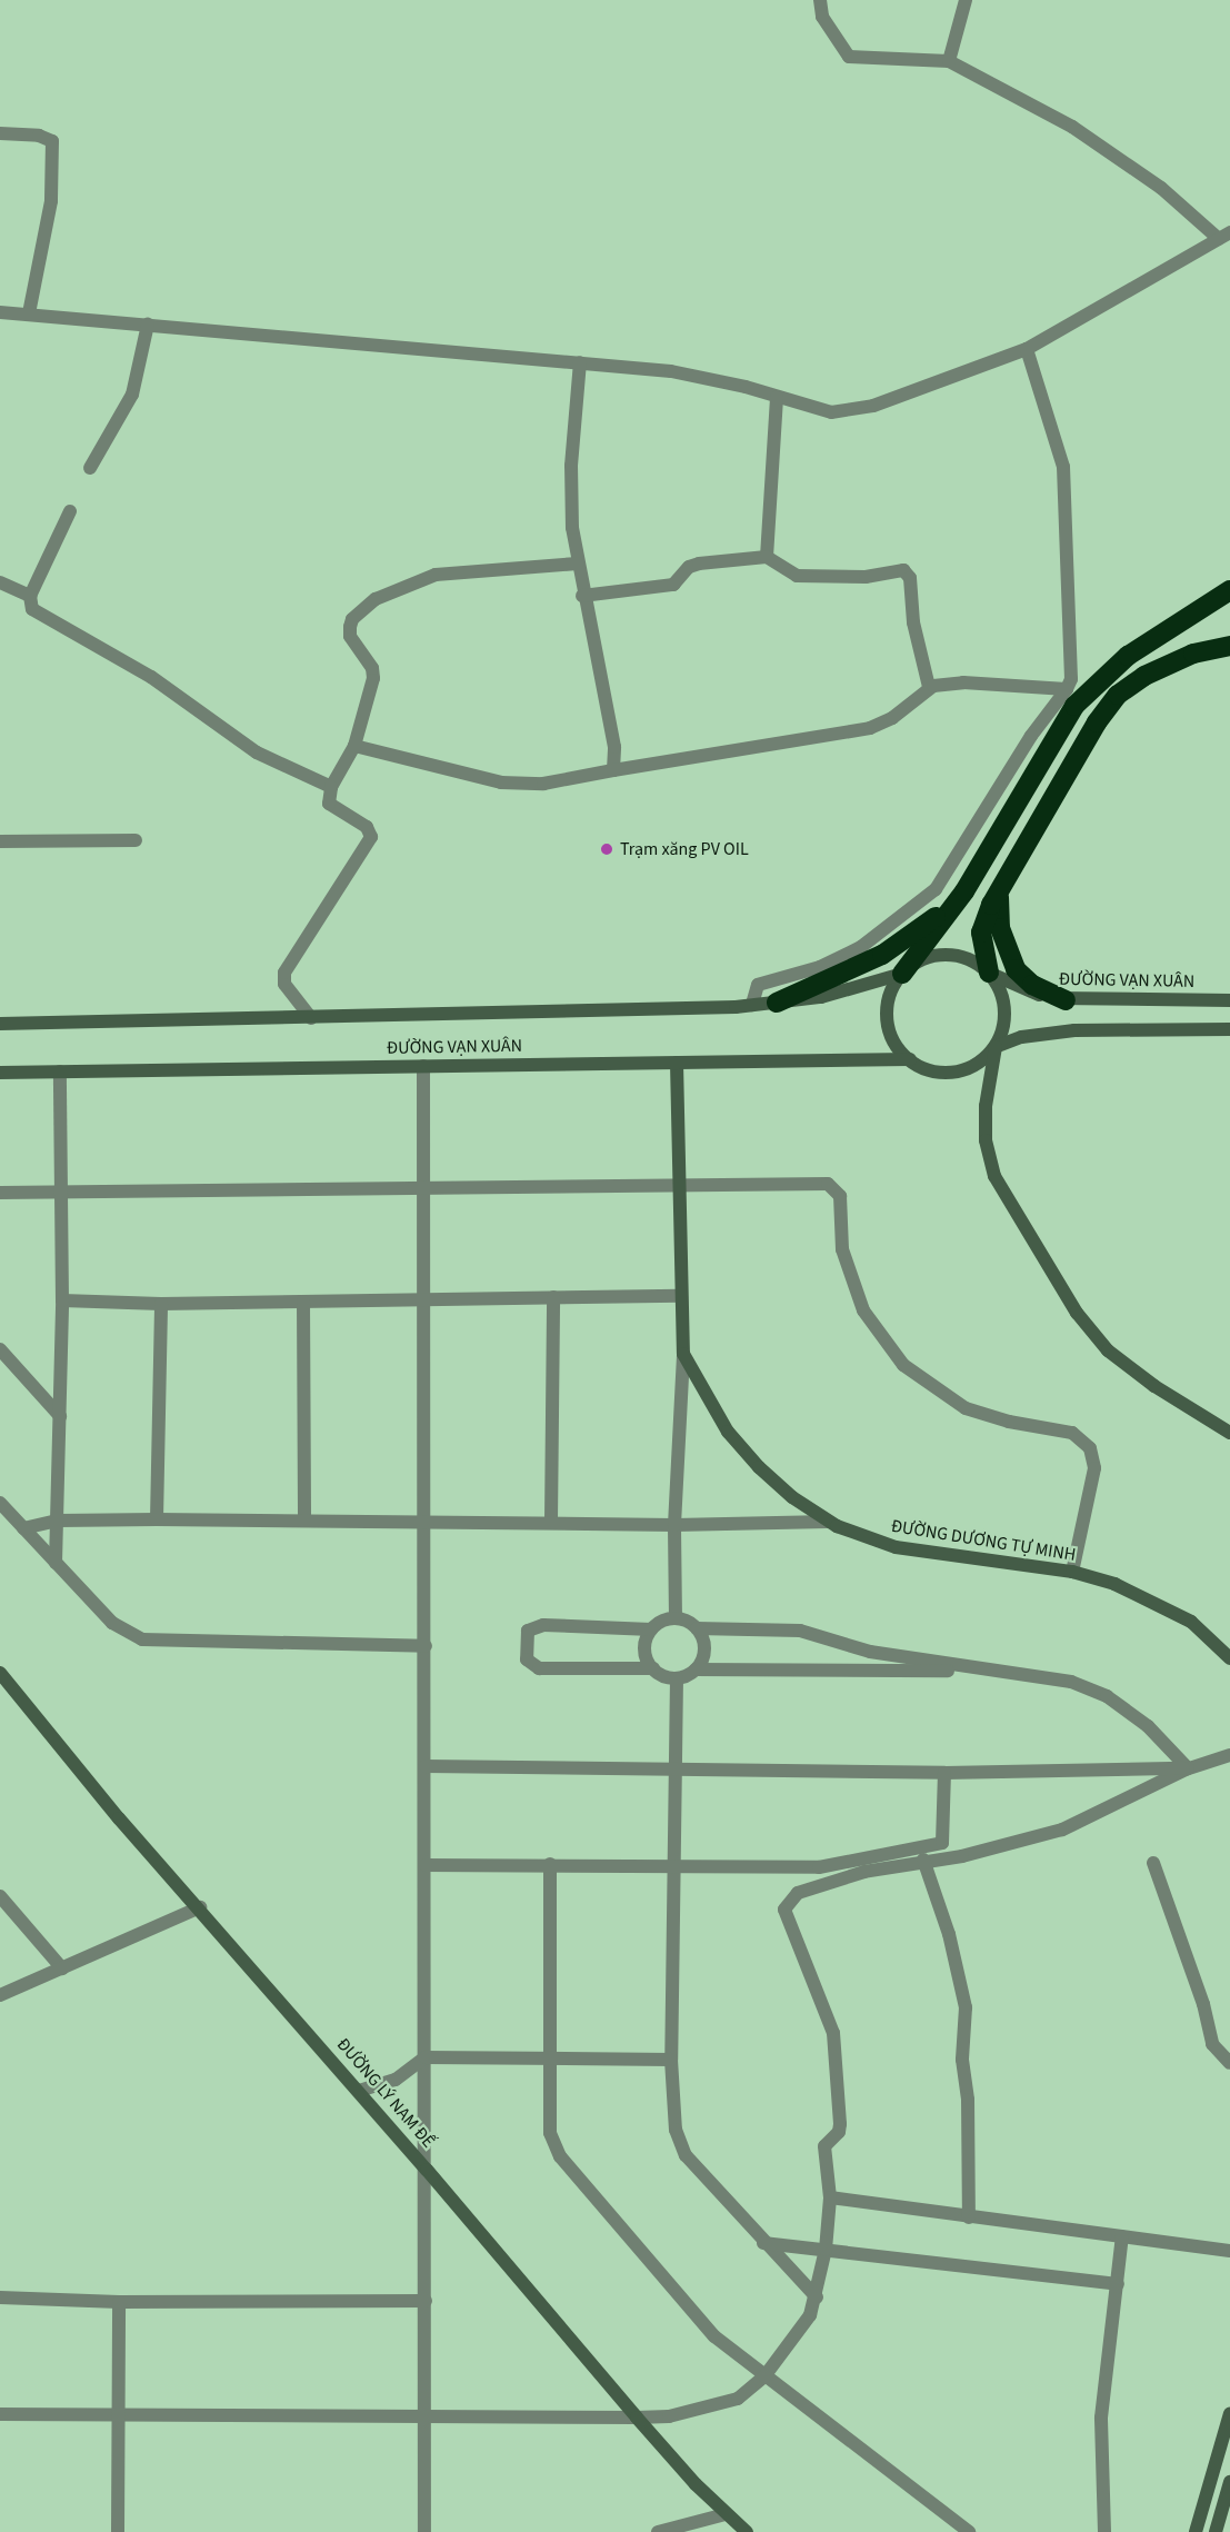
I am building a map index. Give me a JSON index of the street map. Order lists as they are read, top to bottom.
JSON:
{
  "streets": {
    "street": ["ĐƯỜNG VẠN XUÂN", "ĐƯỜNG DƯƠNG TỰ MINH", "ĐƯỜNG LÝ NAM ĐẾ"]
  },
  "crossings": [
    ["ĐƯỜNG VẠN XUÂN", "ĐƯỜNG DƯƠNG TỰ MINH"]
  ],
  "places": ["Trạm xăng PV OIL"]
}
